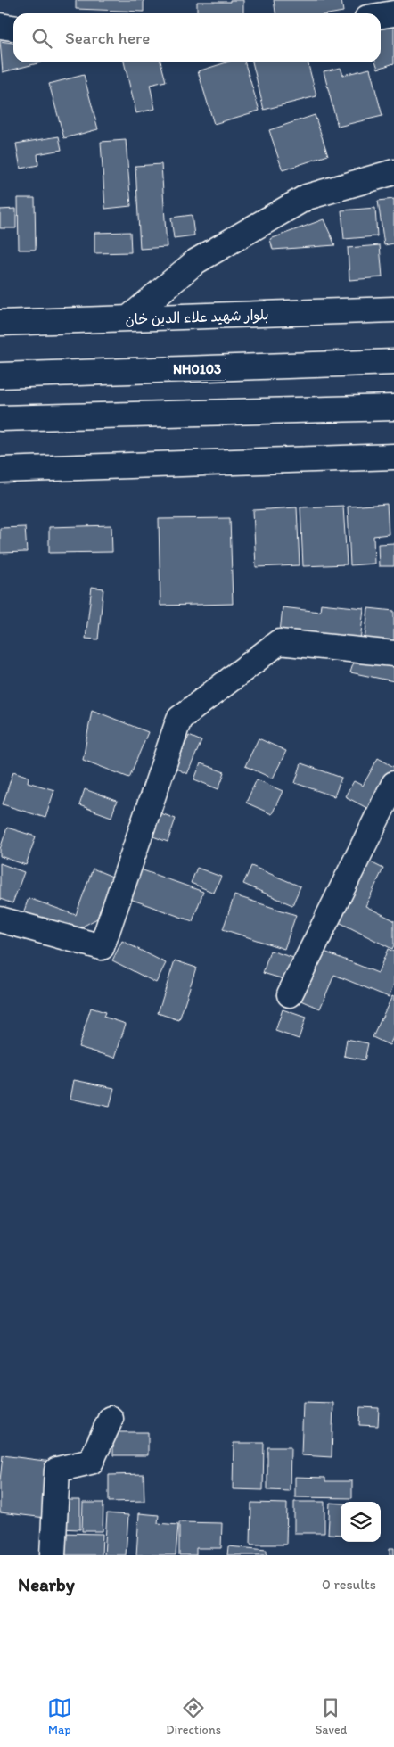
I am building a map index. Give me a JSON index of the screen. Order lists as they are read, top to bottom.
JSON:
{
  "streets": {
    "main road": ["بلوار شهید علاء الدین خان", "NH0103"]
  },
  "page": {
    "search": "Search here",
    "heading": ["Nearby", "0 results"],
    "nav": ["Map", "Directions", "Saved"]
  }
}
